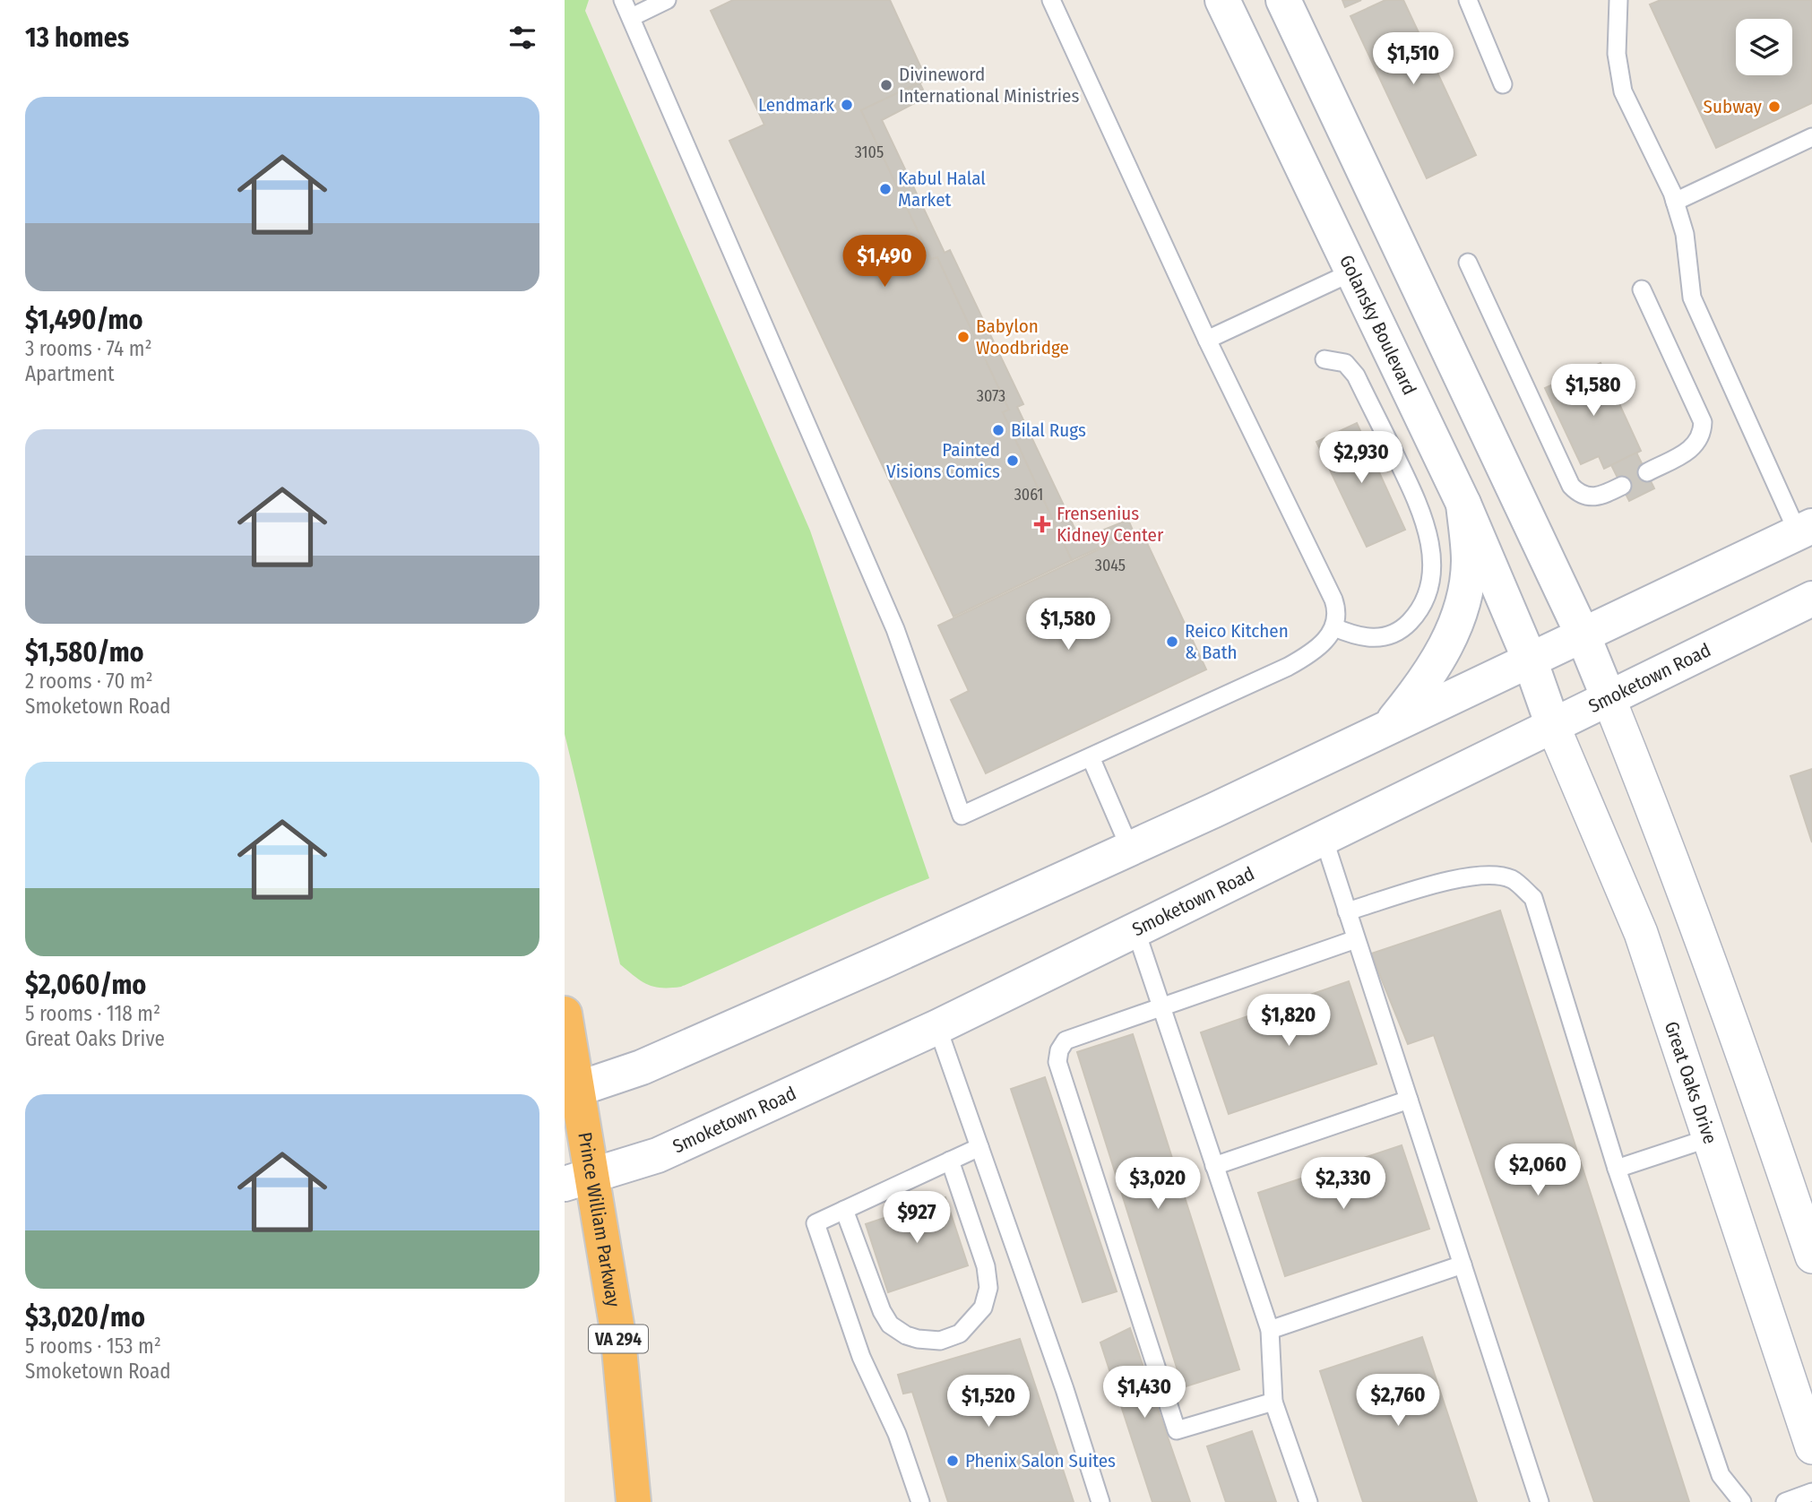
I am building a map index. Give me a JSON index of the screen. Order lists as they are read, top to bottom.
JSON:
{
  "streets": {
    "highway": ["Prince William Parkway", "VA 294"],
    "main road": ["Golansky Boulevard", "Smoketown Road"],
    "street": ["Great Oaks Drive"]
  },
  "crossings": [
    ["Golansky Boulevard", "Smoketown Road"],
    ["Golansky Boulevard", "Great Oaks Drive"],
    ["Smoketown Road", "Great Oaks Drive"],
    ["Smoketown Road", "Prince William Parkway"]
  ],
  "places": {
    "other": [
      "Divineword International Ministries",
      "Lendmark",
      "Subway",
      "Kabul Halal Market",
      "Babylon Woodbridge",
      "Bilal Rugs",
      "Painted Visions Comics",
      "Reico Kitchen & Bath",
      "Phenix Salon Suites"
    ],
    "health": ["Frensenius Kidney Center"]
  },
  "house_numbers": [
    "3105",
    "3073",
    "3061",
    "3045"
  ],
  "page": {
    "heading": "13 homes",
    "price": [
      "$1,510",
      "$1,490",
      "$1,580",
      "$2,930",
      "$1,580",
      "$1,820",
      "$2,060",
      "$3,020",
      "$2,330",
      "$927",
      "$1,430",
      "$2,760",
      "$1,520"
    ],
    "list": [
      {
        "name": "$1,490/mo",
        "note": "3 rooms · 74 m² · Apartment"
      },
      {
        "name": "$1,580/mo",
        "note": "2 rooms · 70 m² · Smoketown Road"
      },
      {
        "name": "$2,060/mo",
        "note": "5 rooms · 118 m² · Great Oaks Drive"
      },
      {
        "name": "$3,020/mo",
        "note": "5 rooms · 153 m² · Smoketown Road"
      }
    ]
  }
}
